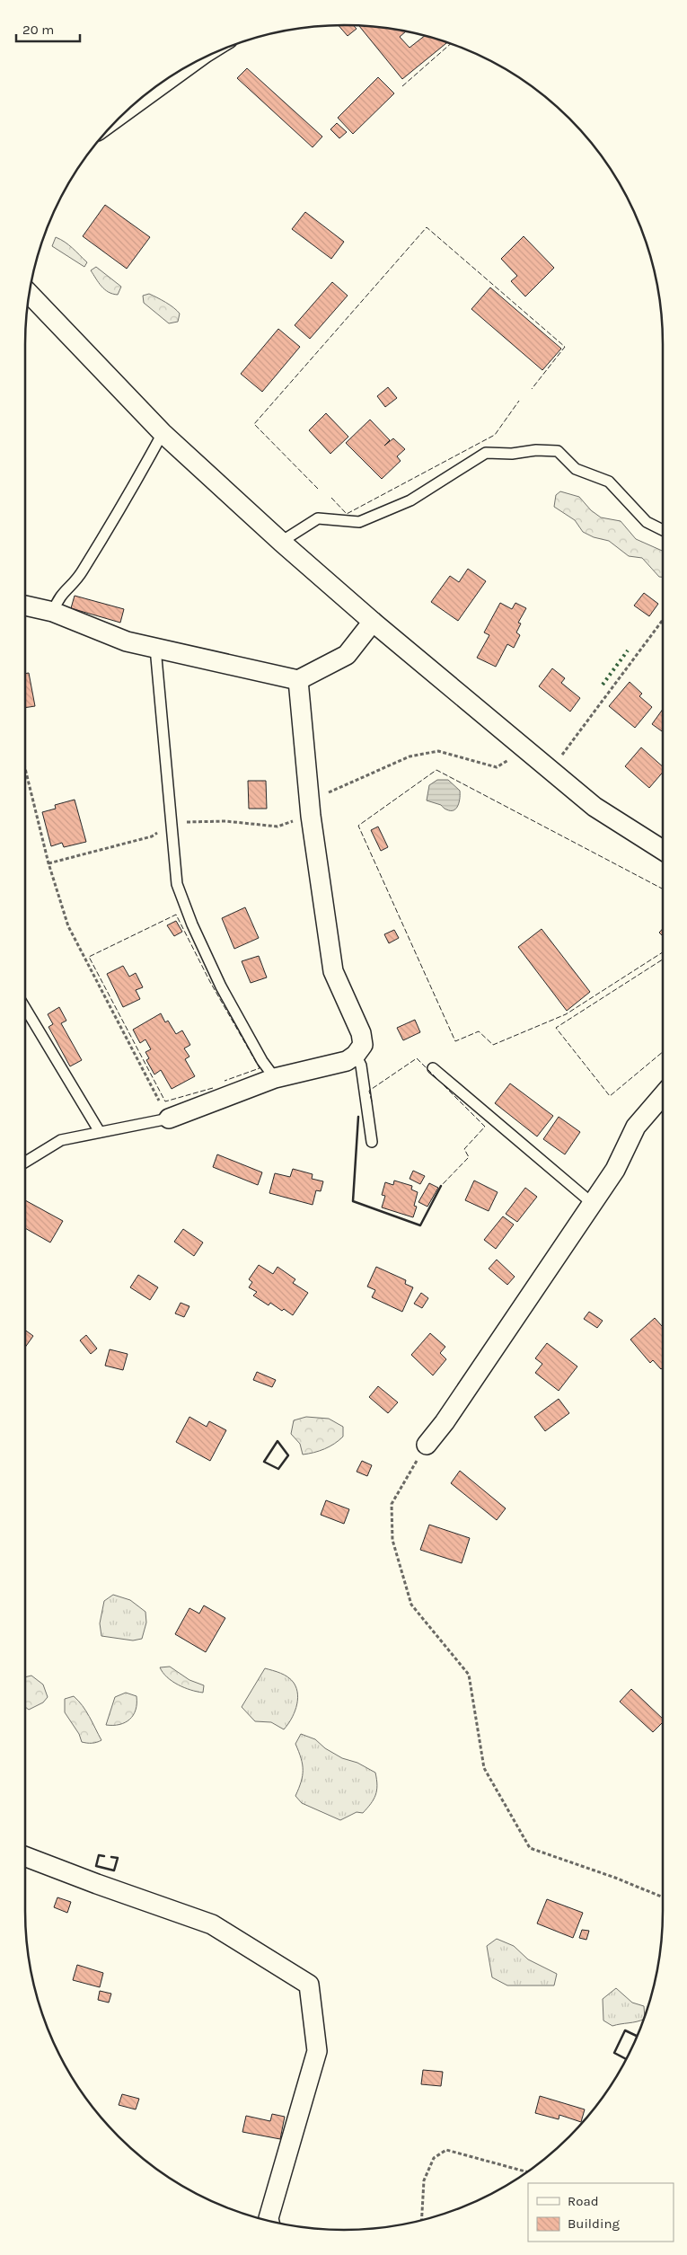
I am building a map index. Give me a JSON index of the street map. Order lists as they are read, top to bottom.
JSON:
{
  "legend": ["Road", "Building"],
  "scale_bar": "20 m"
}
